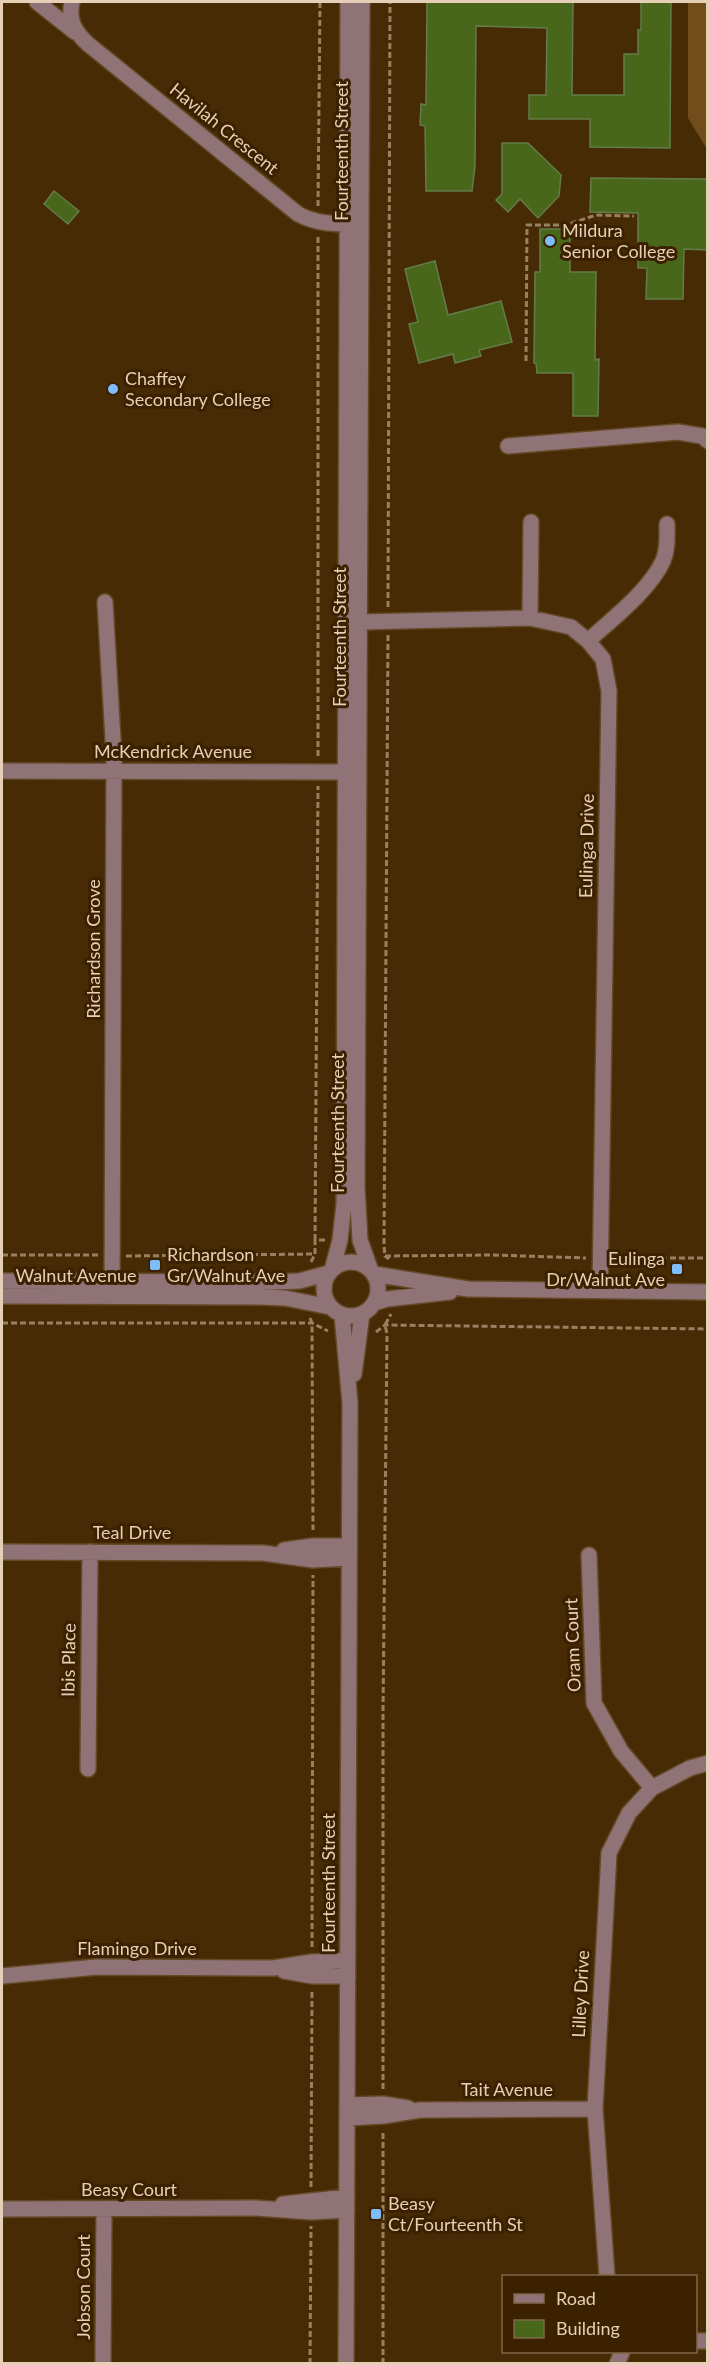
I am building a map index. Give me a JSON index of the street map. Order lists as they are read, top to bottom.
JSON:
{
  "streets": {
    "street": [
      "Havilah Crescent",
      "Fourteenth Street",
      "McKendrick Avenue",
      "Eulinga Drive",
      "Richardson Grove",
      "Walnut Avenue",
      "Teal Drive",
      "Oram Court",
      "Ibis Place",
      "Flamingo Drive",
      "Lilley Drive",
      "Tait Avenue",
      "Beasy Court",
      "Jobson Court"
    ]
  },
  "crossings": [
    ["Havilah Crescent", "Fourteenth Street"],
    ["Fourteenth Street", "McKendrick Avenue"],
    ["Fourteenth Street", "Eulinga Drive"],
    ["Fourteenth Street", "Walnut Avenue"],
    ["Fourteenth Street", "Teal Drive"],
    ["Fourteenth Street", "Flamingo Drive"],
    ["Fourteenth Street", "Tait Avenue"],
    ["Fourteenth Street", "Beasy Court"],
    ["McKendrick Avenue", "Richardson Grove"],
    ["Richardson Grove", "Walnut Avenue"],
    ["Teal Drive", "Ibis Place"],
    ["Oram Court", "Lilley Drive"],
    ["Lilley Drive", "Tait Avenue"],
    ["Beasy Court", "Jobson Court"]
  ],
  "places": {
    "other": ["Mildura Senior College", "Chaffey Secondary College"],
    "transit": ["Richardson Gr/Walnut Ave", "Eulinga Dr/Walnut Ave", "Beasy Ct/Fourteenth St"]
  },
  "legend": ["Road", "Building"]
}
